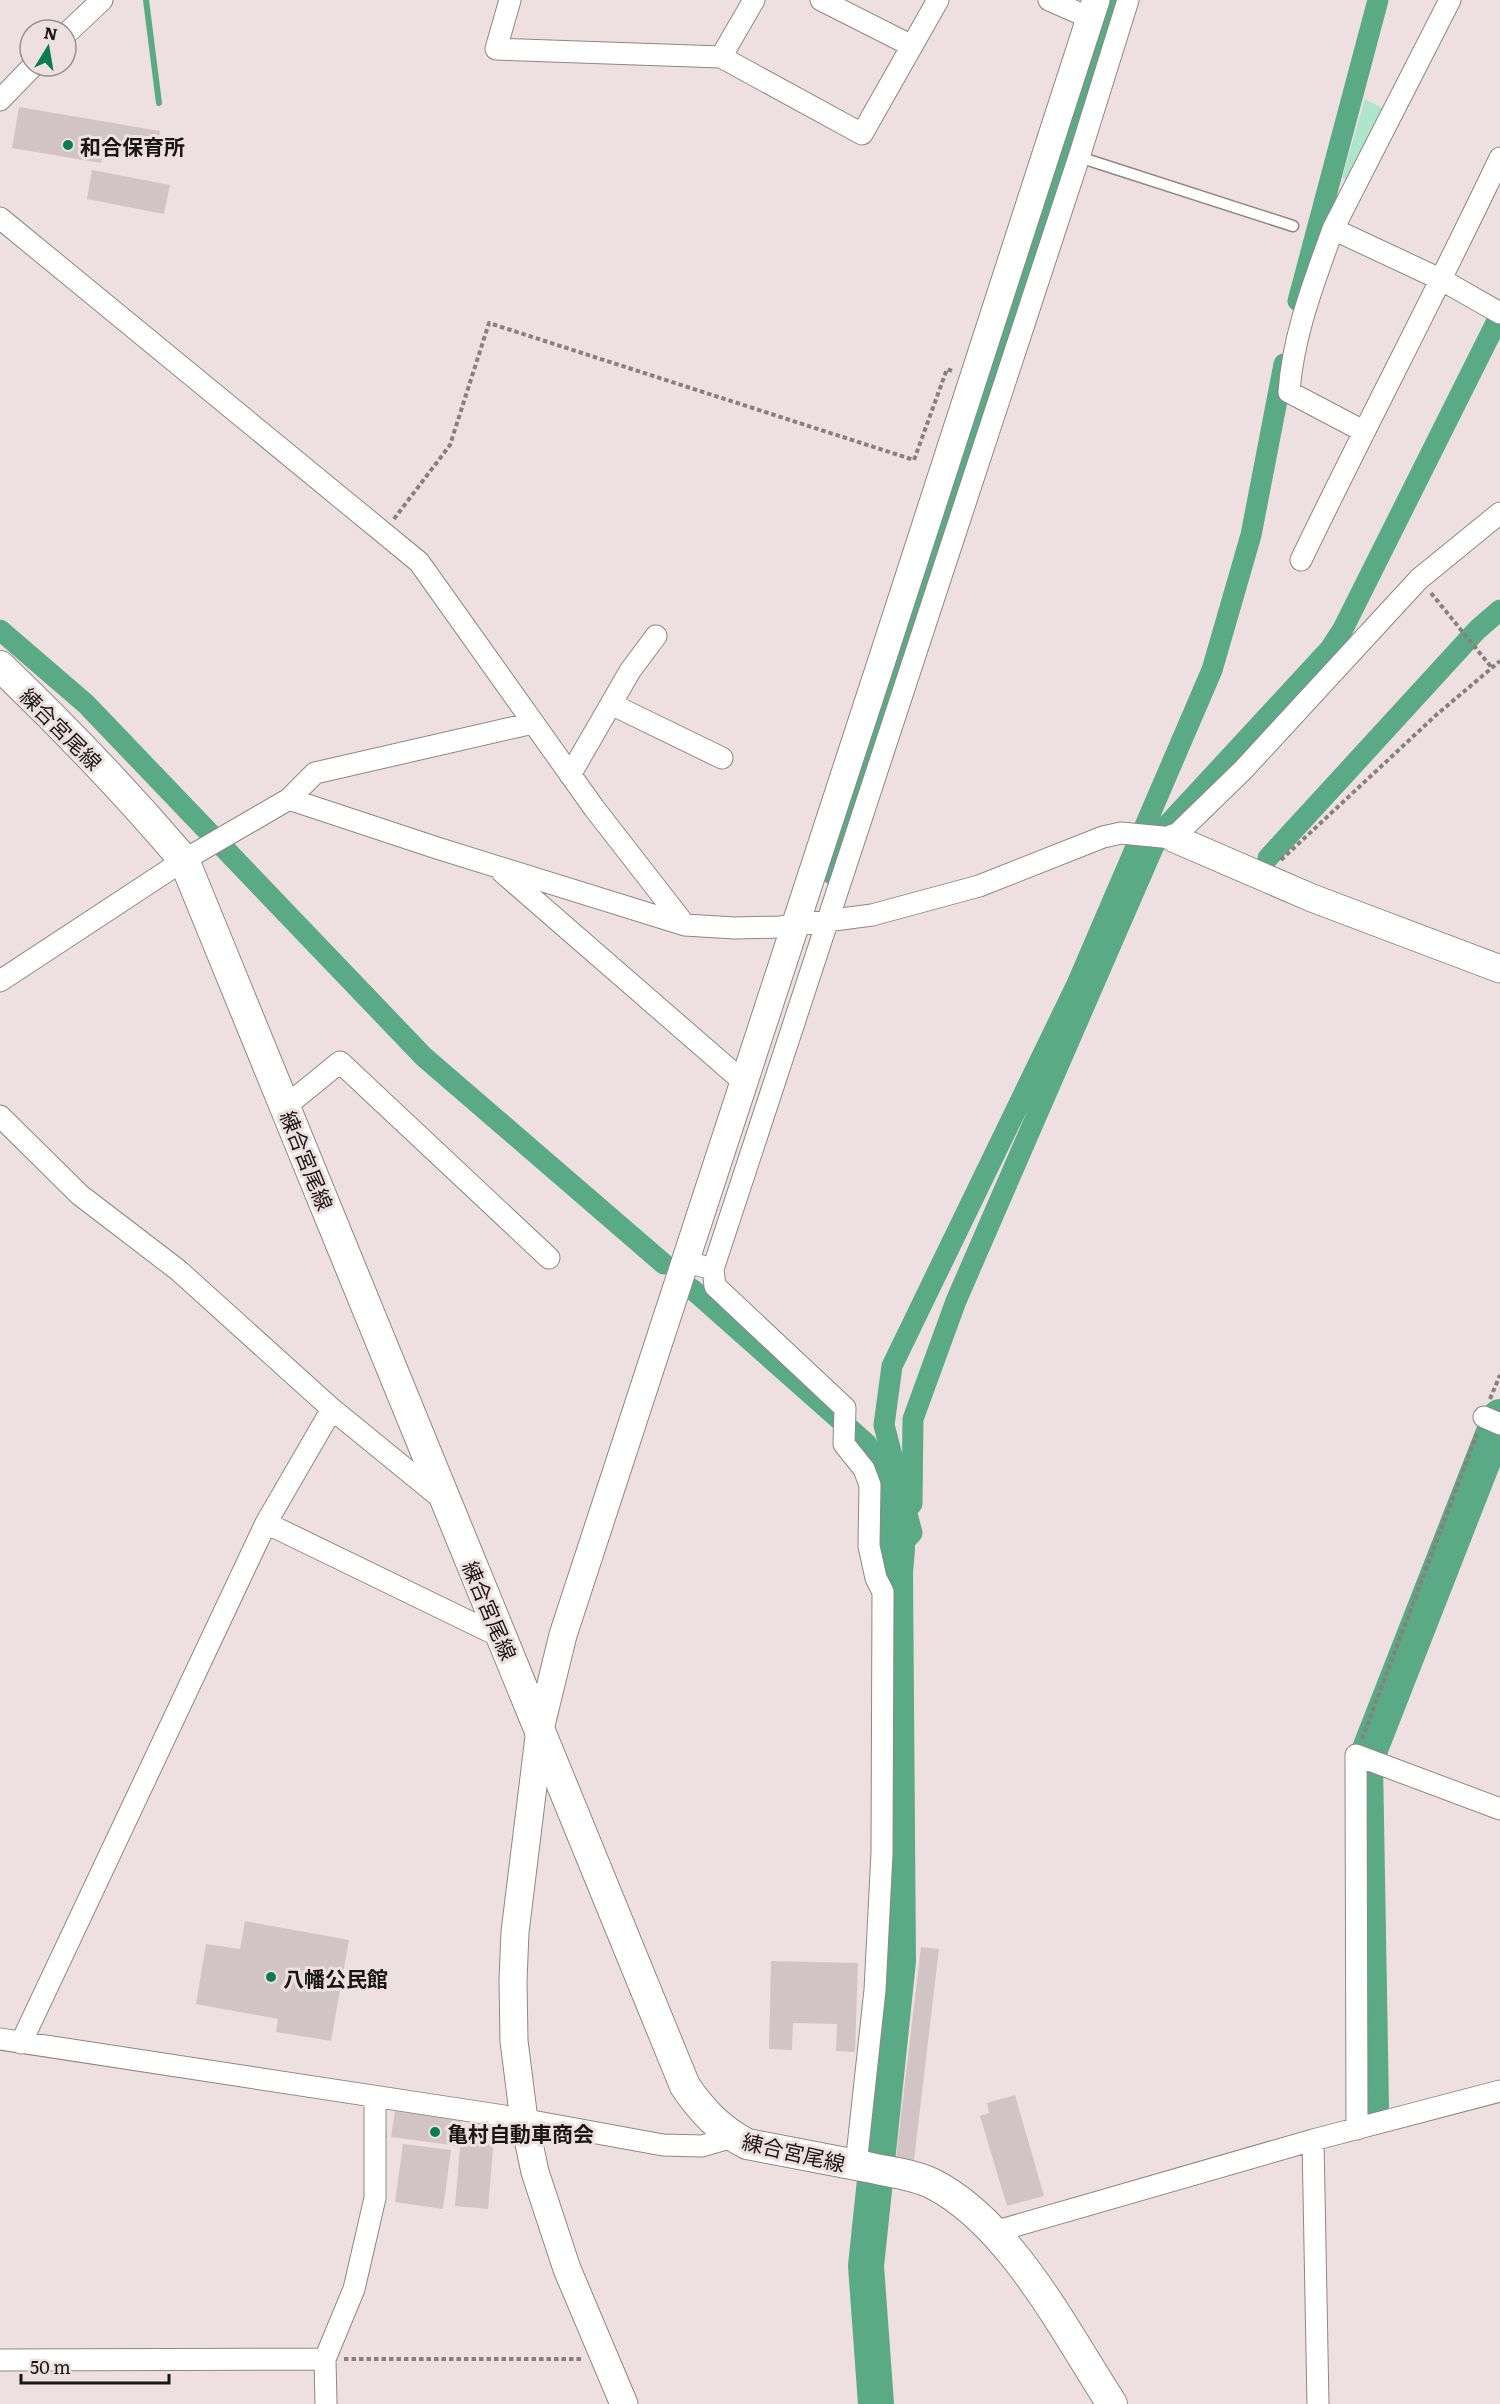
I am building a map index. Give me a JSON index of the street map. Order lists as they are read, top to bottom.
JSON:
{
  "streets": {
    "main road": ["練合宮尾線"]
  },
  "places": ["和合保育所", "八幡公民館", "亀村自動車商会"],
  "scale_bar": "50 m",
  "north": "top"
}
